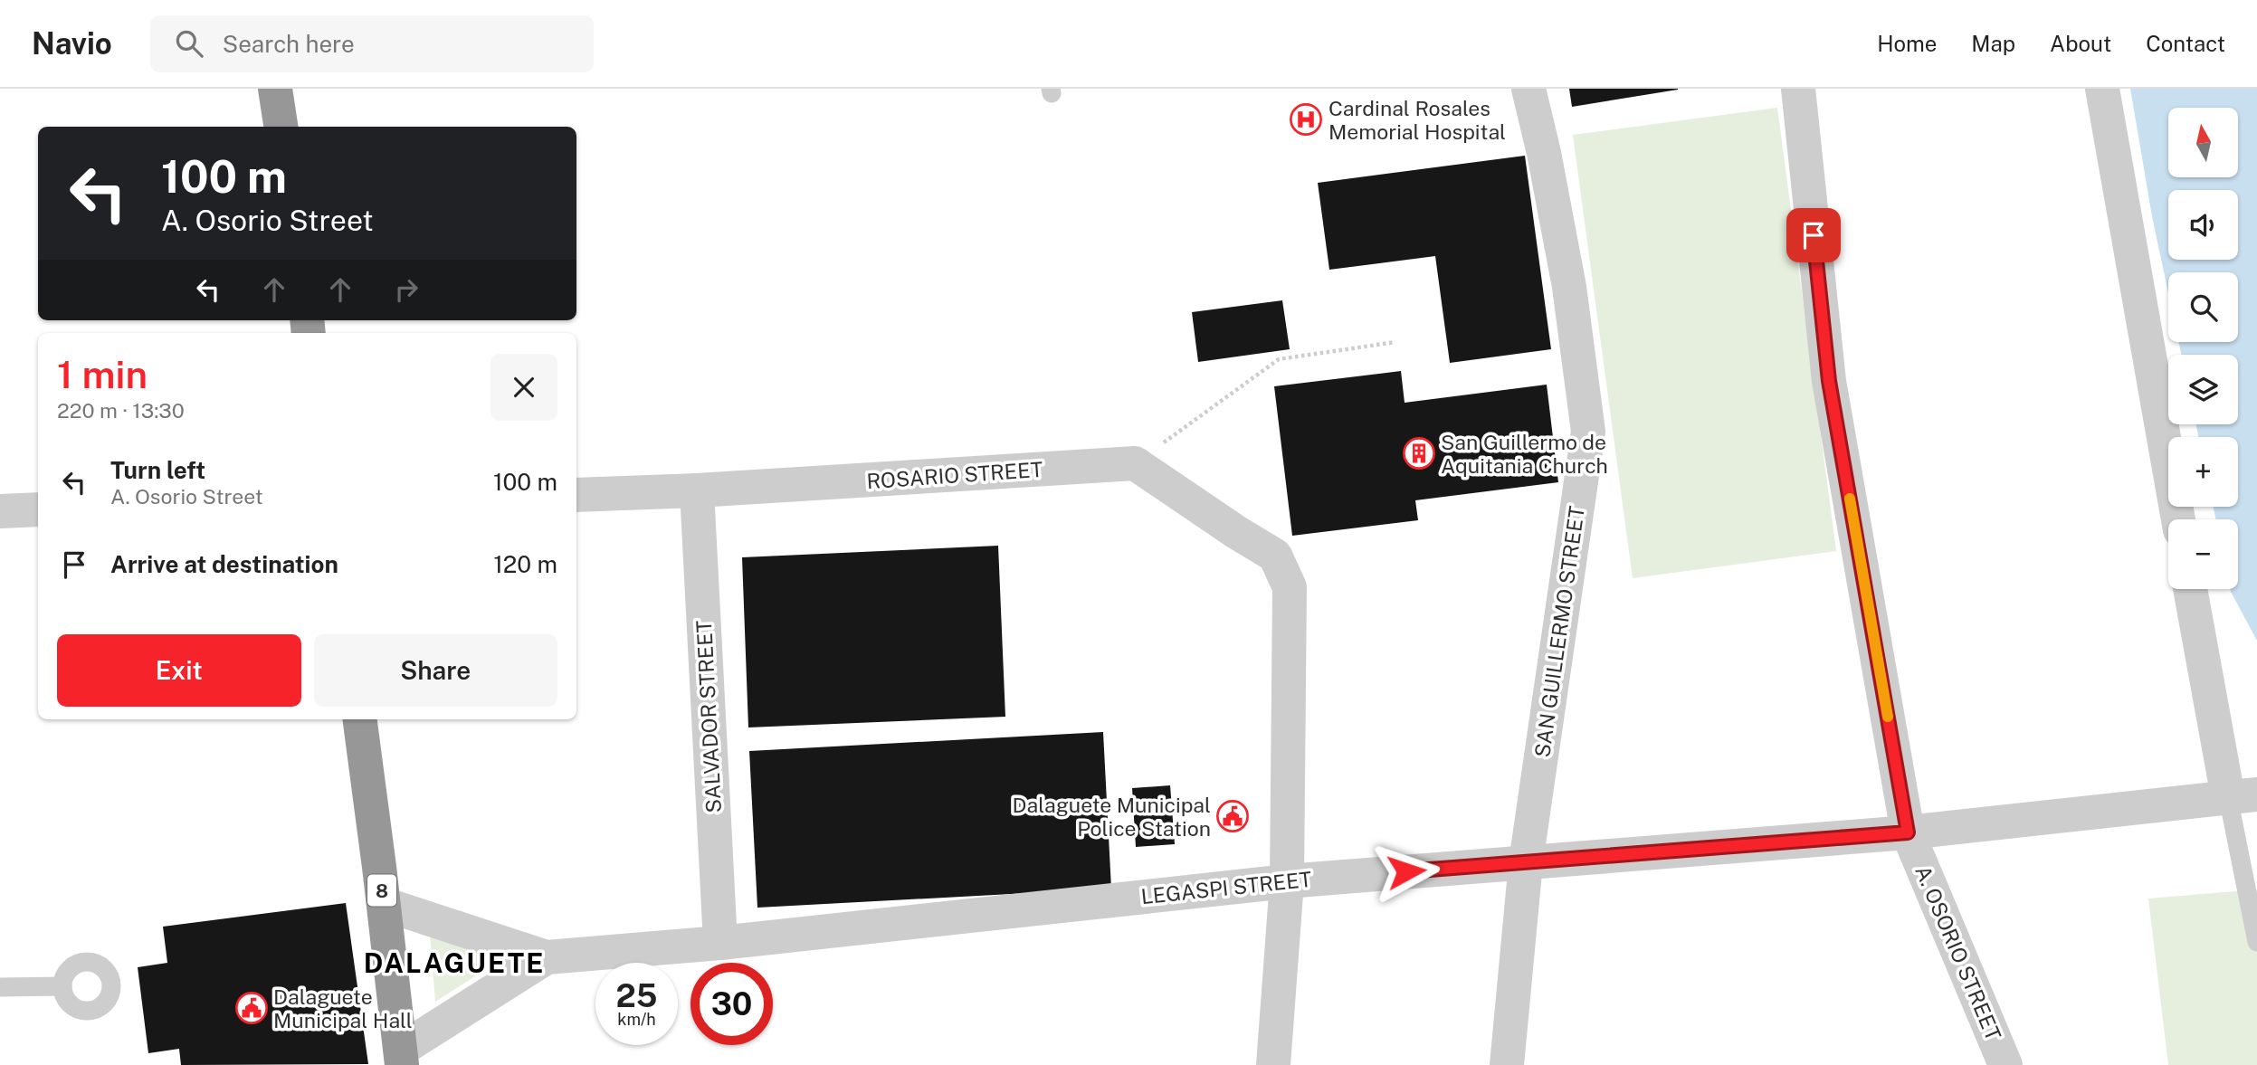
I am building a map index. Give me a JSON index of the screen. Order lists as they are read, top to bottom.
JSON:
{
  "streets": {
    "highway": ["8"],
    "street": [
      "ROSARIO STREET",
      "SAN GUILLERMO STREET",
      "SALVADOR STREET",
      "LEGASPI STREET",
      "A. OSORIO STREET"
    ]
  },
  "crossings": [
    ["ROSARIO STREET", "SALVADOR STREET"],
    ["SAN GUILLERMO STREET", "LEGASPI STREET"],
    ["SALVADOR STREET", "LEGASPI STREET"],
    ["LEGASPI STREET", "8"],
    ["LEGASPI STREET", "A. OSORIO STREET"]
  ],
  "districts": ["DALAGUETE"],
  "places": {
    "hospital": ["Cardinal Rosales Memorial Hospital"],
    "building": ["San Guillermo de Aquitania Church"],
    "public building": ["Dalaguete Municipal Police Station", "Dalaguete Municipal Hall"]
  },
  "north": "top",
  "page": {
    "header": "Navio",
    "search": "Search here",
    "nav": [
      "Home",
      "Map",
      "About",
      "Contact"
    ],
    "map_buttons": ["+", "−"],
    "turn": ["100 m", "A. Osorio Street"],
    "heading": ["1 min", "220 m · 13:30"],
    "list": [
      {
        "name": "Turn left",
        "note": "A. Osorio Street",
        "value": "100 m"
      },
      {
        "name": "Arrive at destination",
        "value": "120 m"
      }
    ],
    "buttons": ["Exit", "Share"],
    "speed": "25 km/h",
    "limit": "30"
  }
}
